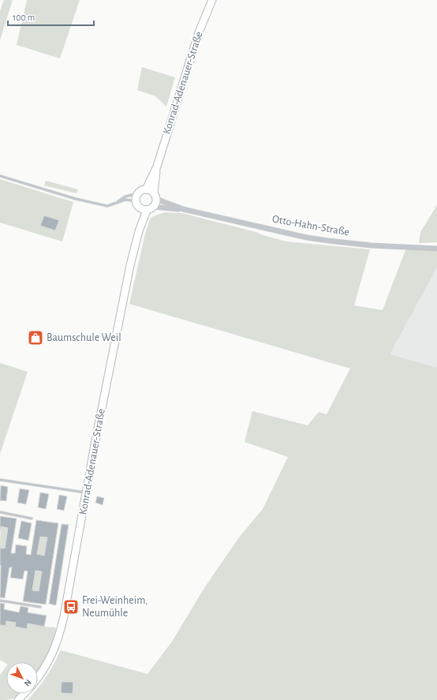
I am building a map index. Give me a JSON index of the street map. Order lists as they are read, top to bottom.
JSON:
{
  "streets": {
    "main road": ["Konrad-Adenauer-Straße"],
    "street": ["Otto-Hahn-Straße"]
  },
  "crossings": [
    ["Konrad-Adenauer-Straße", "Otto-Hahn-Straße"]
  ],
  "places": {
    "shop": ["Baumschule Weil"],
    "bus stop": ["Frei-Weinheim, Neumühle"]
  },
  "scale_bar": "100 m",
  "north": "bottom right"
}
